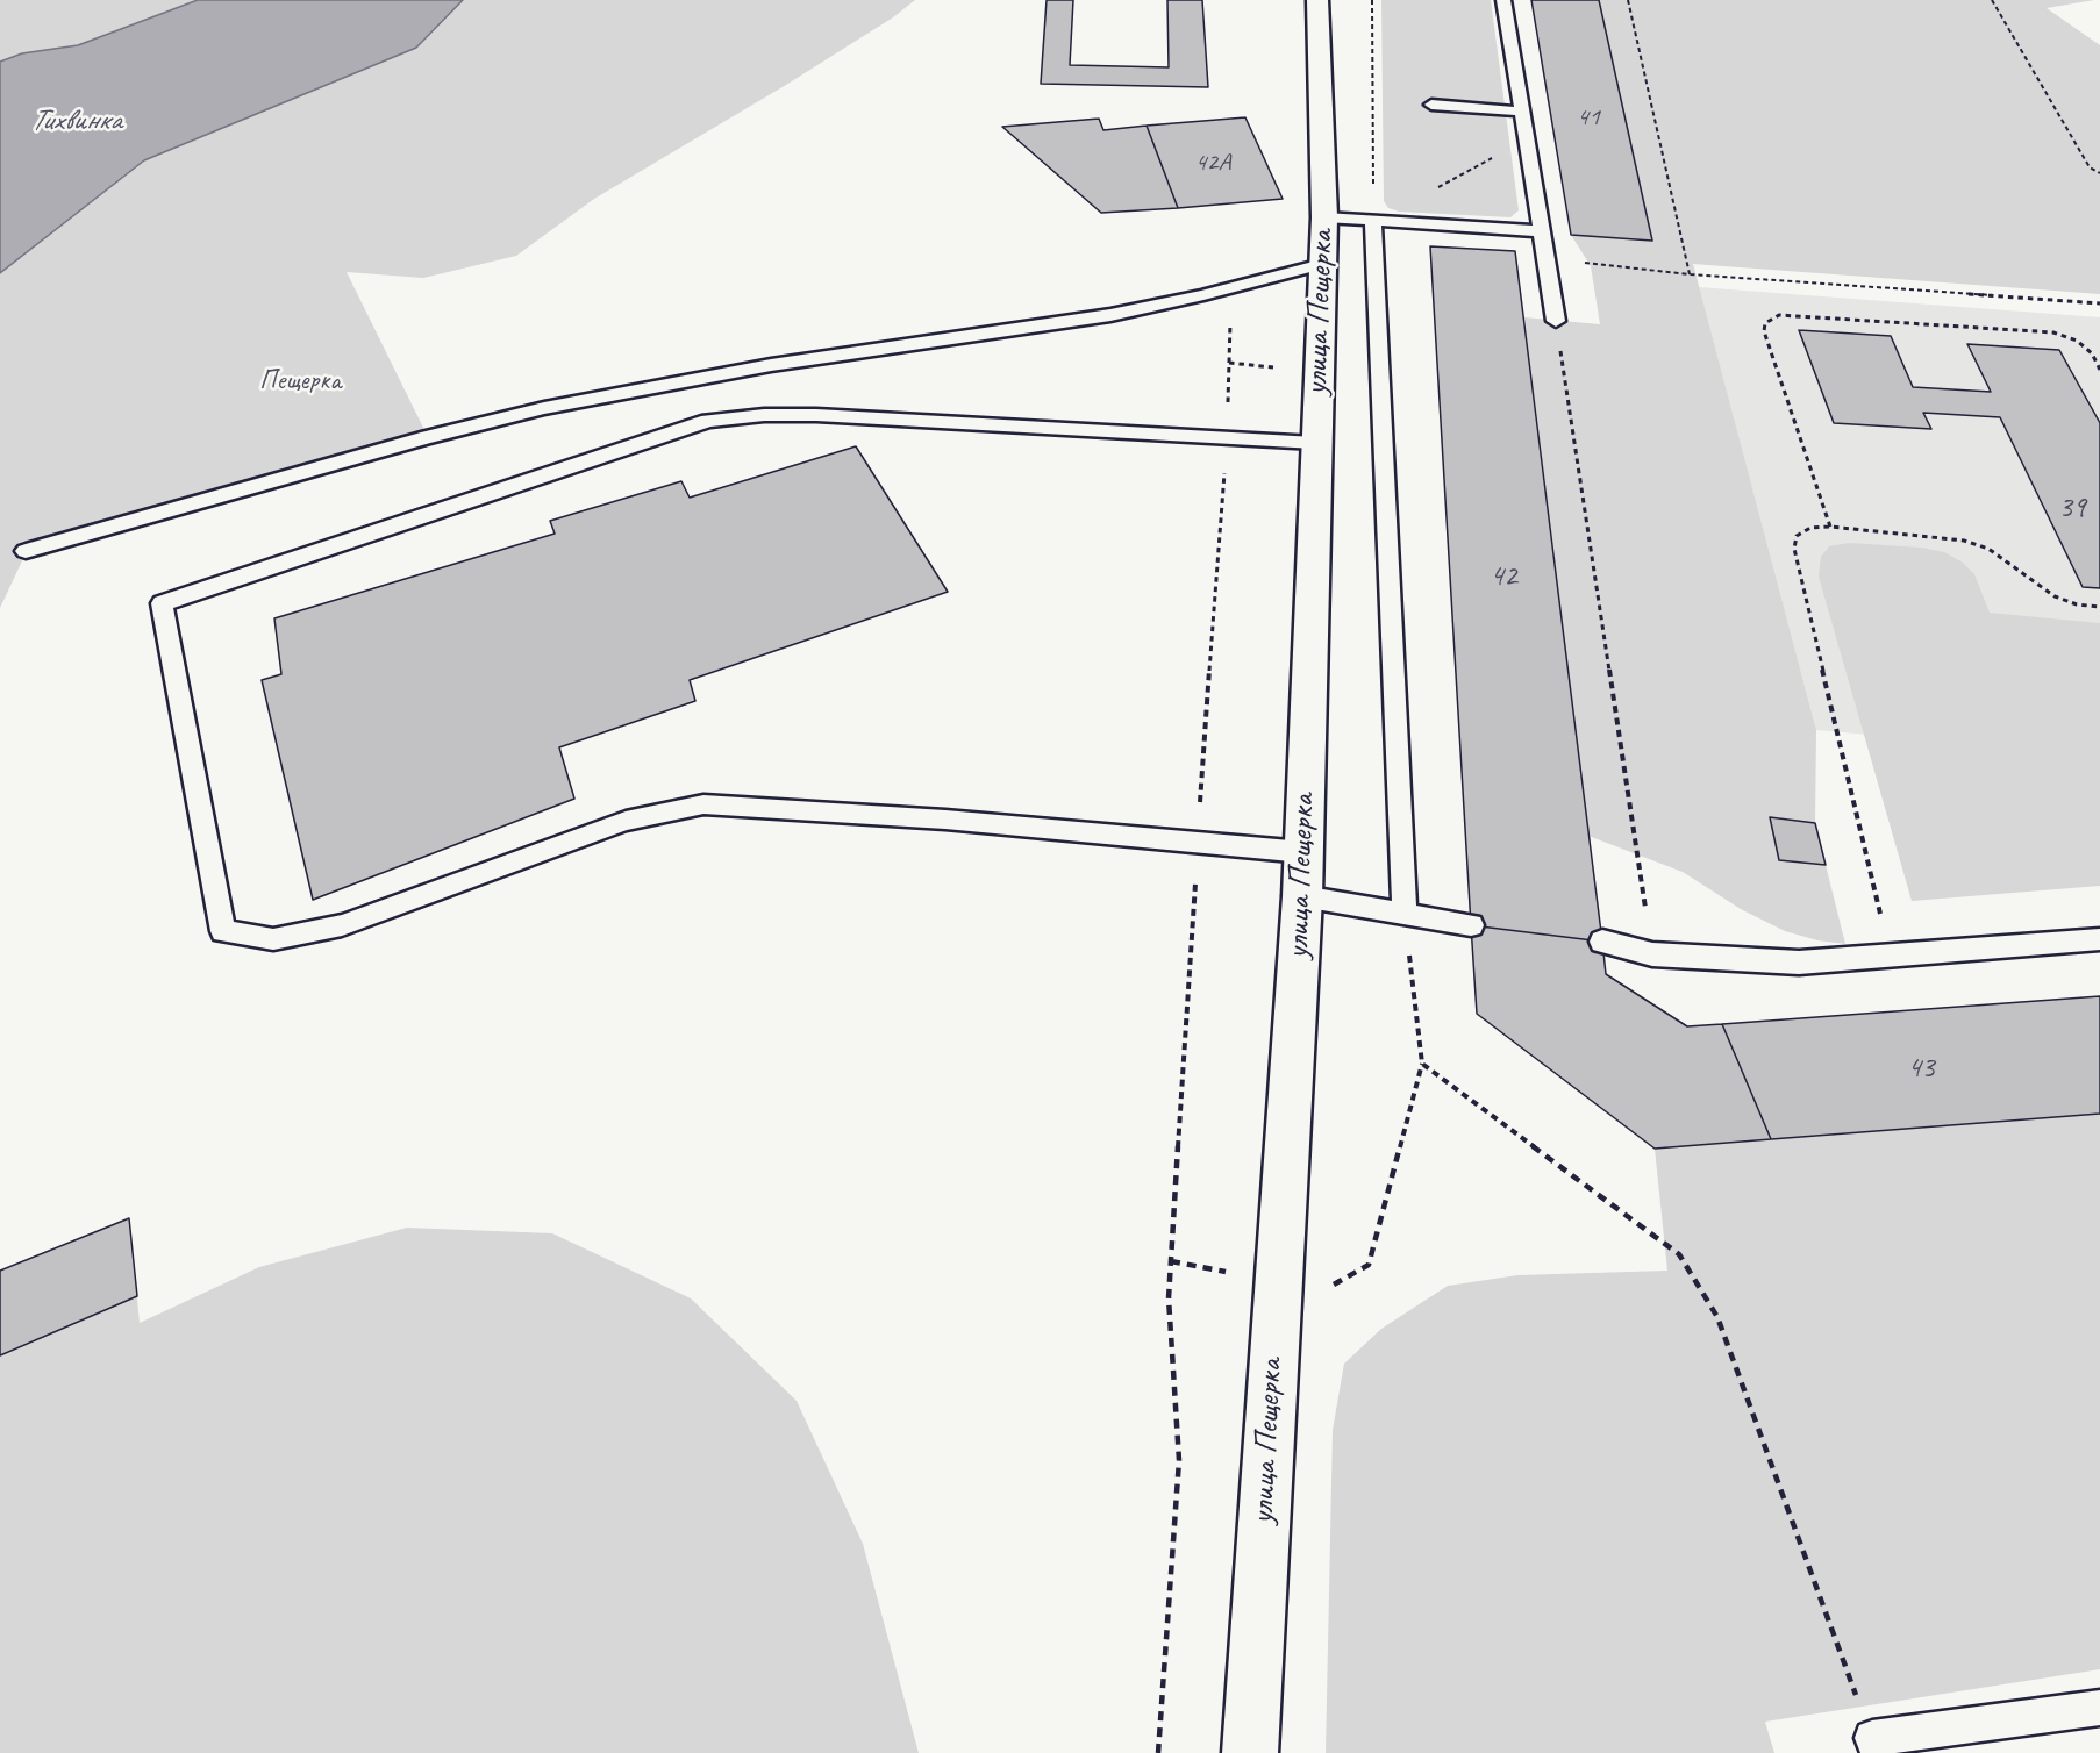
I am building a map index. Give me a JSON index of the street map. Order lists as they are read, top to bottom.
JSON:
{
  "streets": {
    "street": ["улица Пещерка"]
  },
  "water": ["Тихвинка"],
  "parks": ["Пещерка"],
  "house_numbers": [
    "41",
    "42А",
    "39",
    "42",
    "43"
  ]
}
